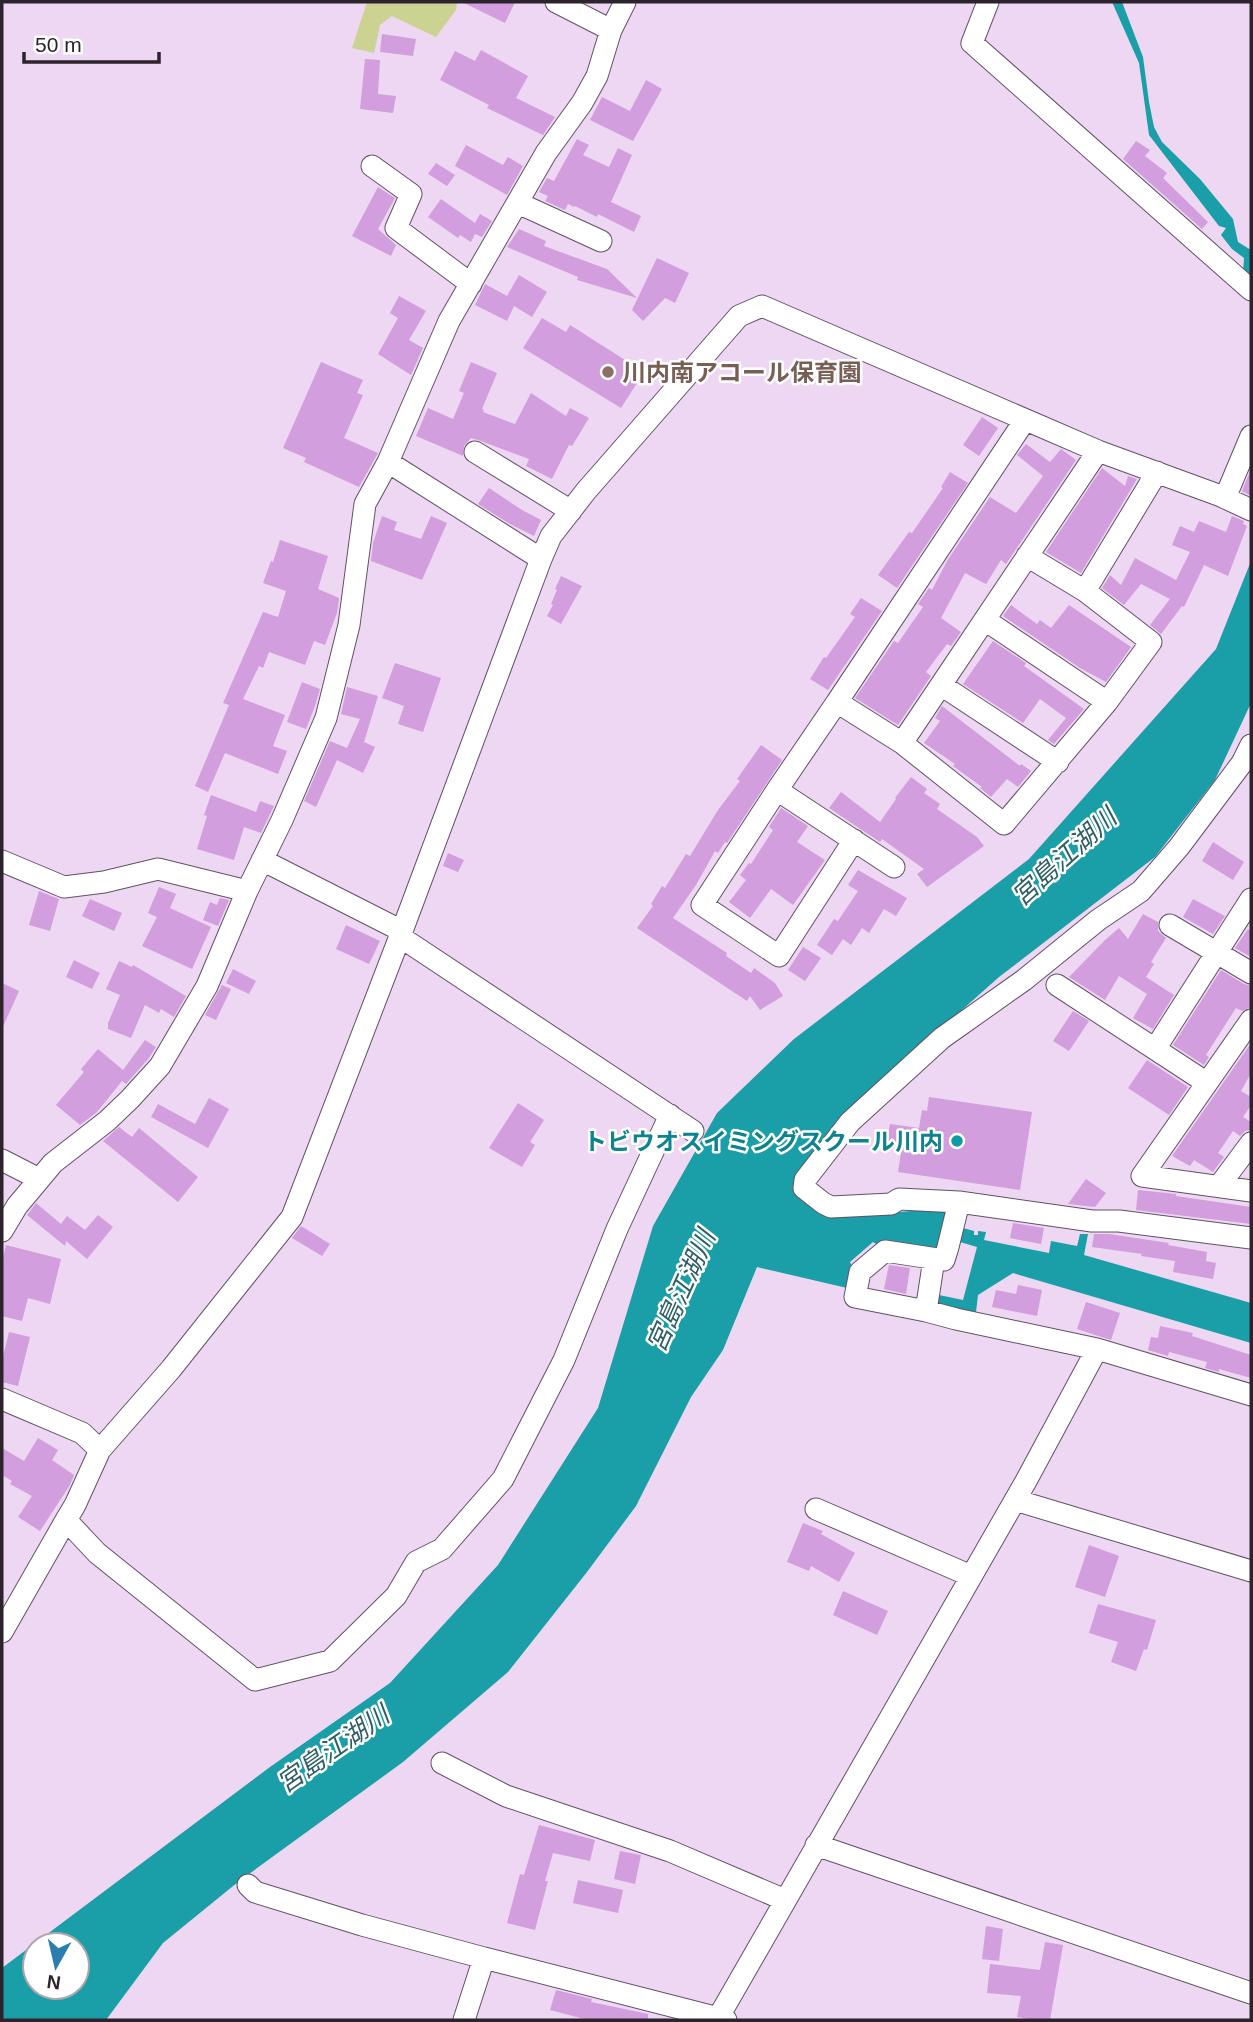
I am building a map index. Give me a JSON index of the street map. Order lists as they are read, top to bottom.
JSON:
{
  "water": ["宮島江湖川"],
  "places": ["川内南アコール保育園", "トビウオスイミングスクール川内"],
  "scale_bar": "50 m",
  "north": "bottom"
}
